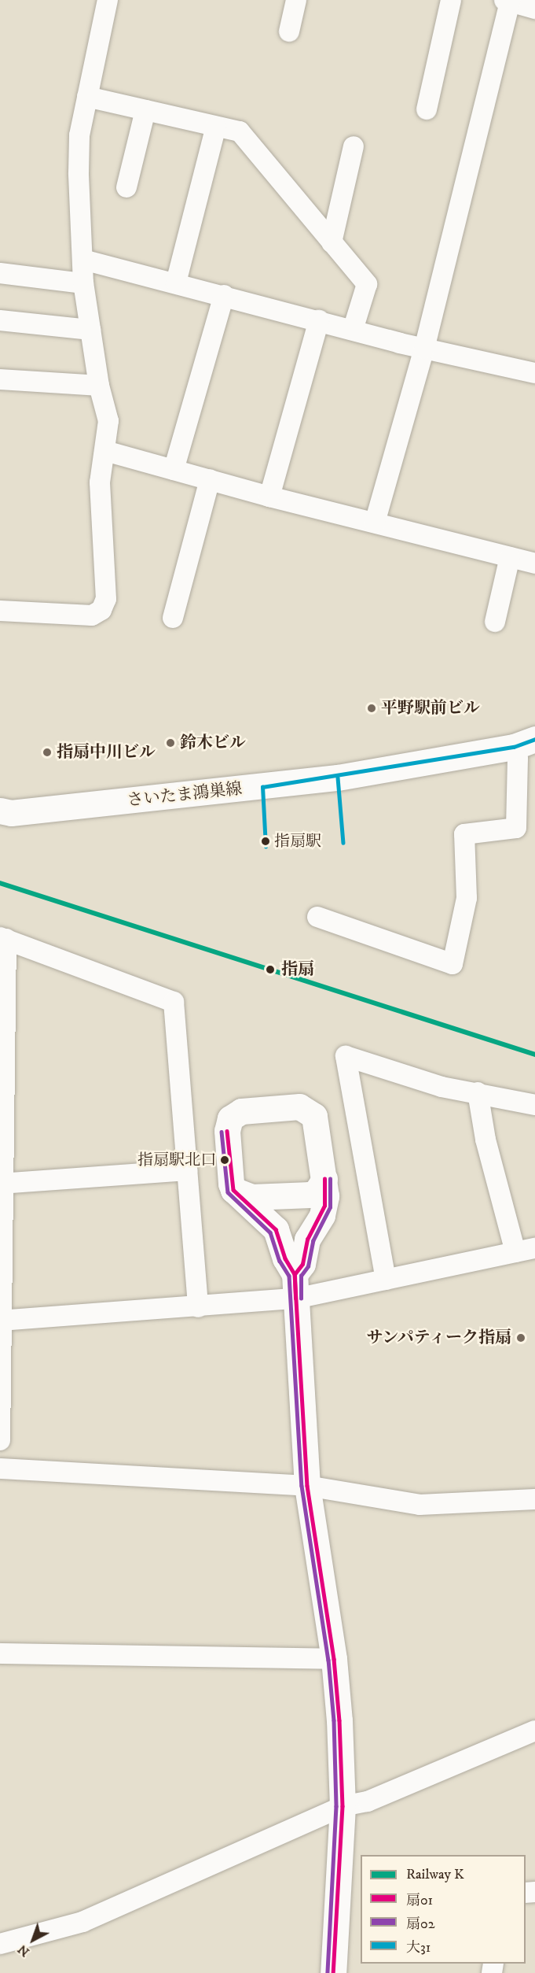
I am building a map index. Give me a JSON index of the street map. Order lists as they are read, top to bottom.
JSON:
{
  "streets": {
    "street": ["さいたま鴻巣線"]
  },
  "places": [
    "平野駅前ビル",
    "鈴木ビル",
    "指扇中川ビル",
    "指扇駅",
    "指扇",
    "指扇駅北口",
    "サンパティーク指扇"
  ],
  "lines": [
    "transit line 大31",
    "rail line K",
    "transit line 扇01",
    "transit line 扇02"
  ],
  "legend": [
    "Railway K",
    "扇01",
    "扇02",
    "大31"
  ],
  "north": "bottom left"
}
